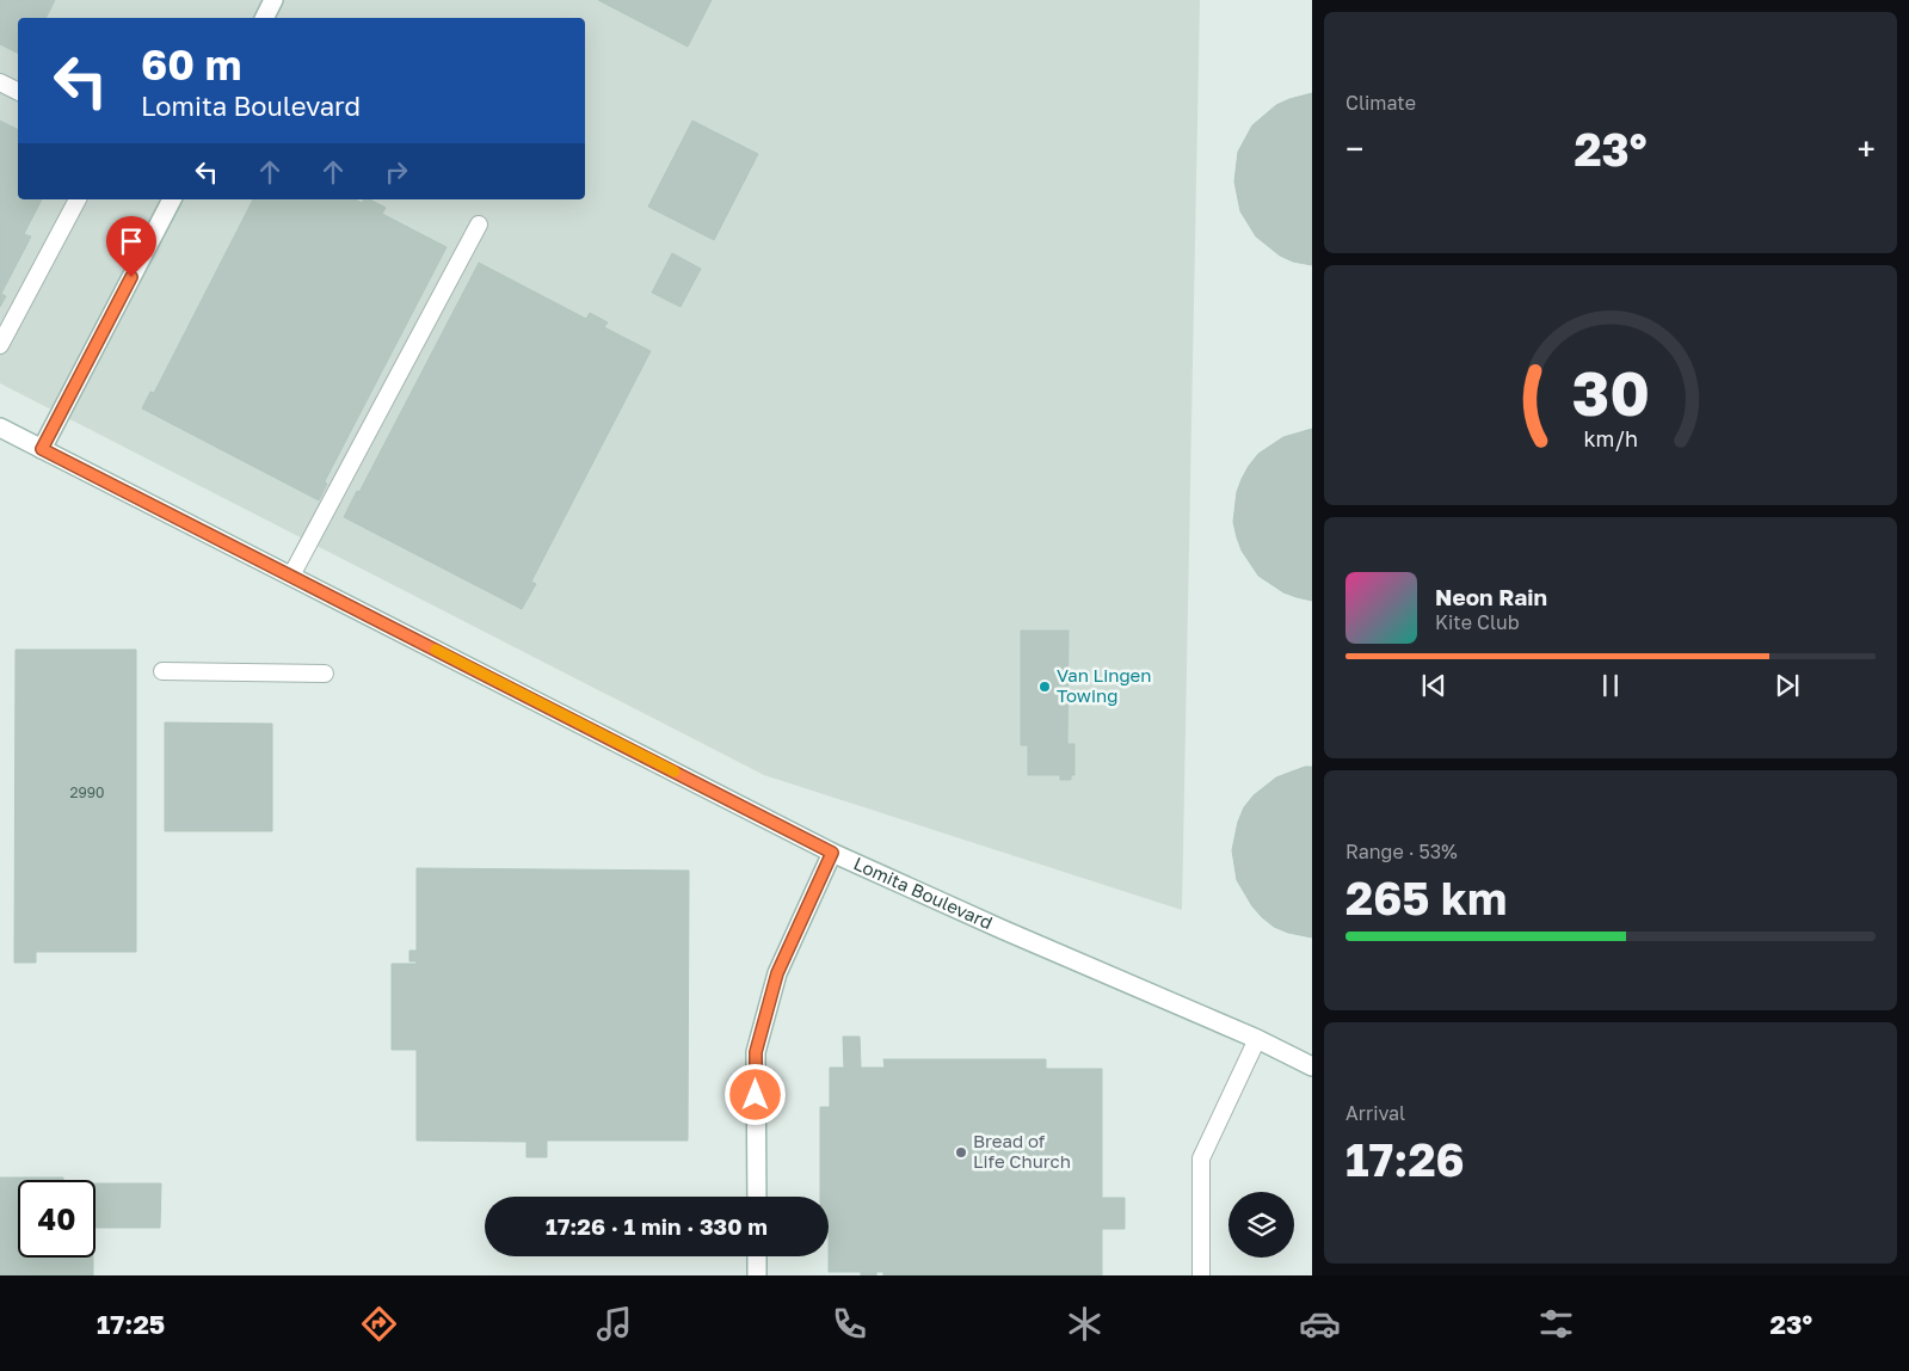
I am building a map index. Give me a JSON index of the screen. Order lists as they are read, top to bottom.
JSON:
{
  "streets": {
    "main road": ["Lomita Boulevard"]
  },
  "places": ["Van Lingen Towing", "Bread of Life Church"],
  "house_numbers": ["2990"],
  "page": {
    "tile": [
      "Climate",
      ["Range · 53%", "265 km"],
      ["Arrival", "17:26"]
    ],
    "turn": ["60 m", "Lomita Boulevard"],
    "heat": ["−", "23°", "+"],
    "song": ["Neon Rain", "Kite Club"],
    "limit": "40",
    "trip": "17:26 · 1 min · 330 m",
    "tabs": ["17:25", "23°"],
    "gauge": ["30", "km/h"]
  }
}
